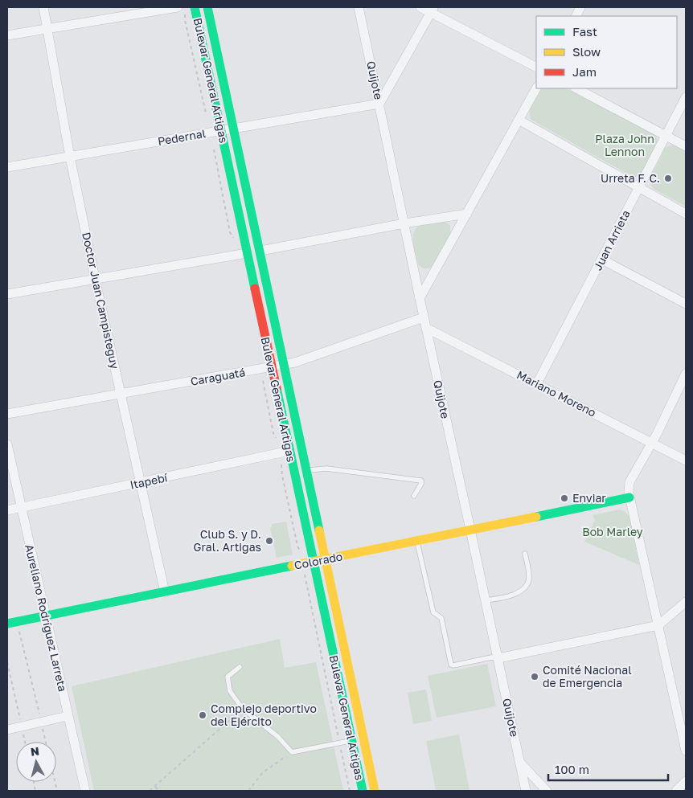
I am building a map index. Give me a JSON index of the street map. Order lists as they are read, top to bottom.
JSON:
{
  "streets": {
    "main road": ["Bulevar General Artigas", "Colorado"],
    "street": [
      "Quijote",
      "Pedernal",
      "Juan Arrieta",
      "Doctor Juan Campisteguy",
      "Caraguatá",
      "Mariano Moreno",
      "Itapebí",
      "Aureliano Rodríguez Larreta"
    ]
  },
  "crossings": [
    ["Bulevar General Artigas", "Pedernal"],
    ["Bulevar General Artigas", "Caraguatá"],
    ["Bulevar General Artigas", "Itapebí"],
    ["Bulevar General Artigas", "Colorado"],
    ["Quijote", "Pedernal"],
    ["Quijote", "Caraguatá"],
    ["Quijote", "Mariano Moreno"],
    ["Quijote", "Colorado"],
    ["Pedernal", "Doctor Juan Campisteguy"],
    ["Juan Arrieta", "Mariano Moreno"],
    ["Doctor Juan Campisteguy", "Caraguatá"],
    ["Doctor Juan Campisteguy", "Itapebí"],
    ["Doctor Juan Campisteguy", "Colorado"],
    ["Itapebí", "Aureliano Rodríguez Larreta"],
    ["Colorado", "Aureliano Rodríguez Larreta"]
  ],
  "parks": ["Plaza John Lennon", "Bob Marley"],
  "places": [
    "Urreta F. C.",
    "Enviar",
    "Club S. y D. Gral. Artigas",
    "Comité Nacional de Emergencia",
    "Complejo deportivo del Ejército"
  ],
  "legend": ["Fast", "Slow", "Jam"],
  "scale_bar": "100 m",
  "north": "top"
}
